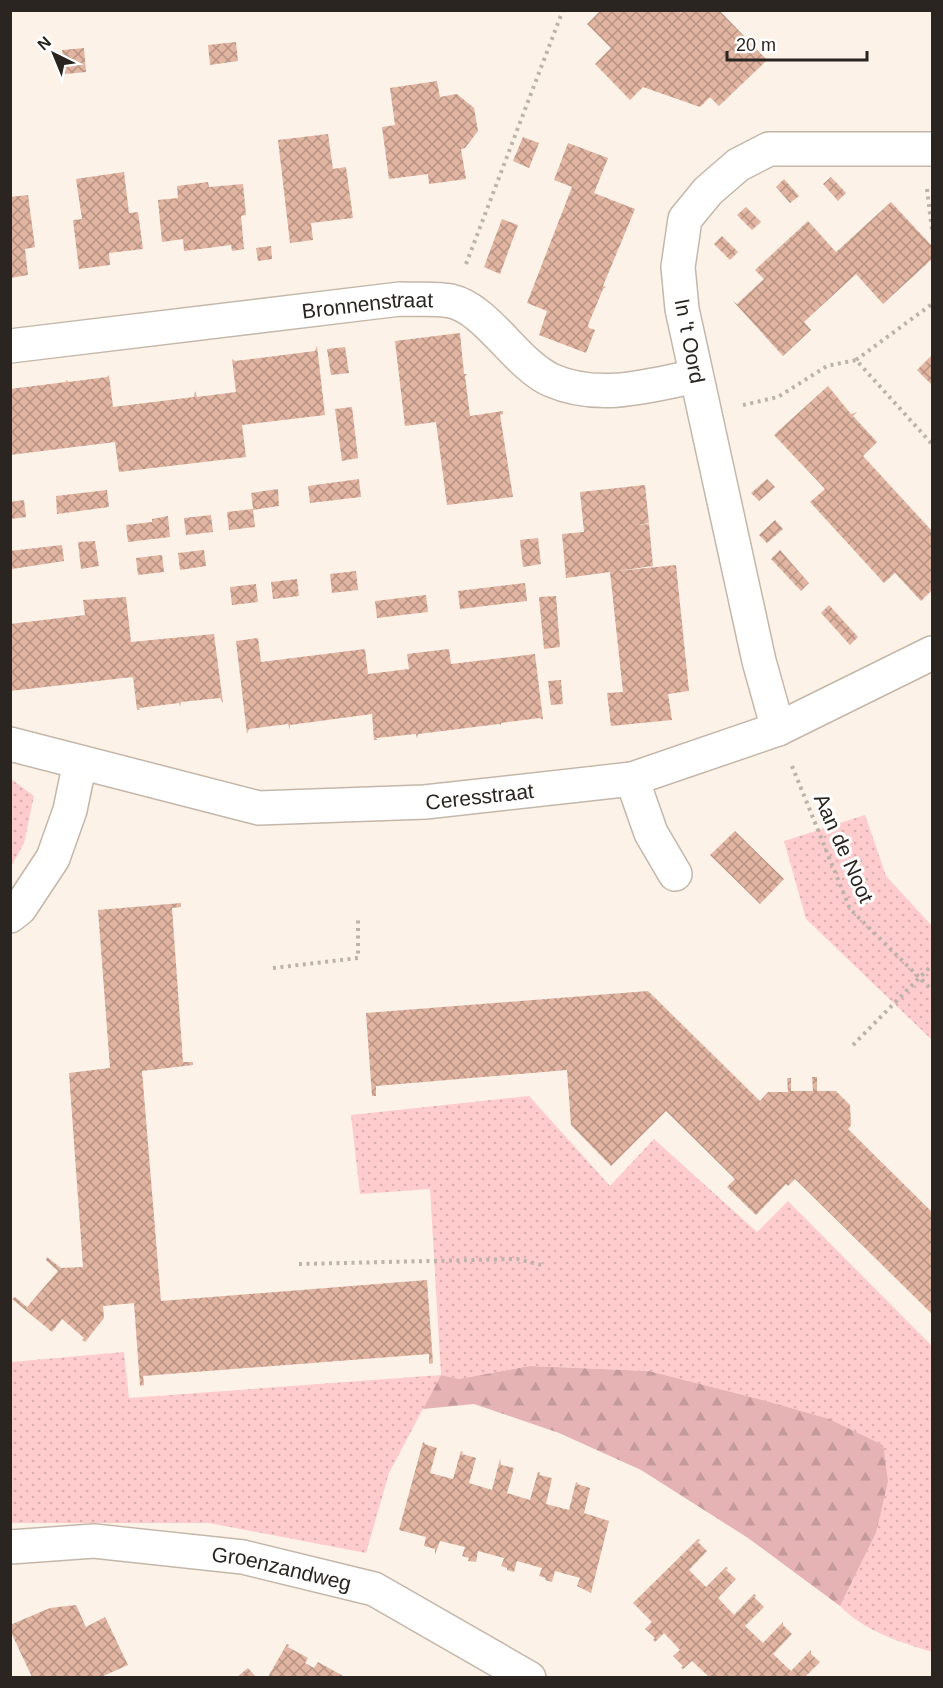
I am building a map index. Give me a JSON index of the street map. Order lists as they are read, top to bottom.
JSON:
{
  "streets": {
    "street": [
      "Bronnenstraat",
      "In 't Oord",
      "Ceresstraat",
      "Groenzandweg"
    ],
    "path": ["Aan de Noot"]
  },
  "crossings": [
    ["Bronnenstraat", "In 't Oord"],
    ["In 't Oord", "Ceresstraat"],
    ["In 't Oord", "Aan de Noot"],
    ["Ceresstraat", "Aan de Noot"]
  ],
  "scale_bar": "20 m",
  "north": "top left"
}
